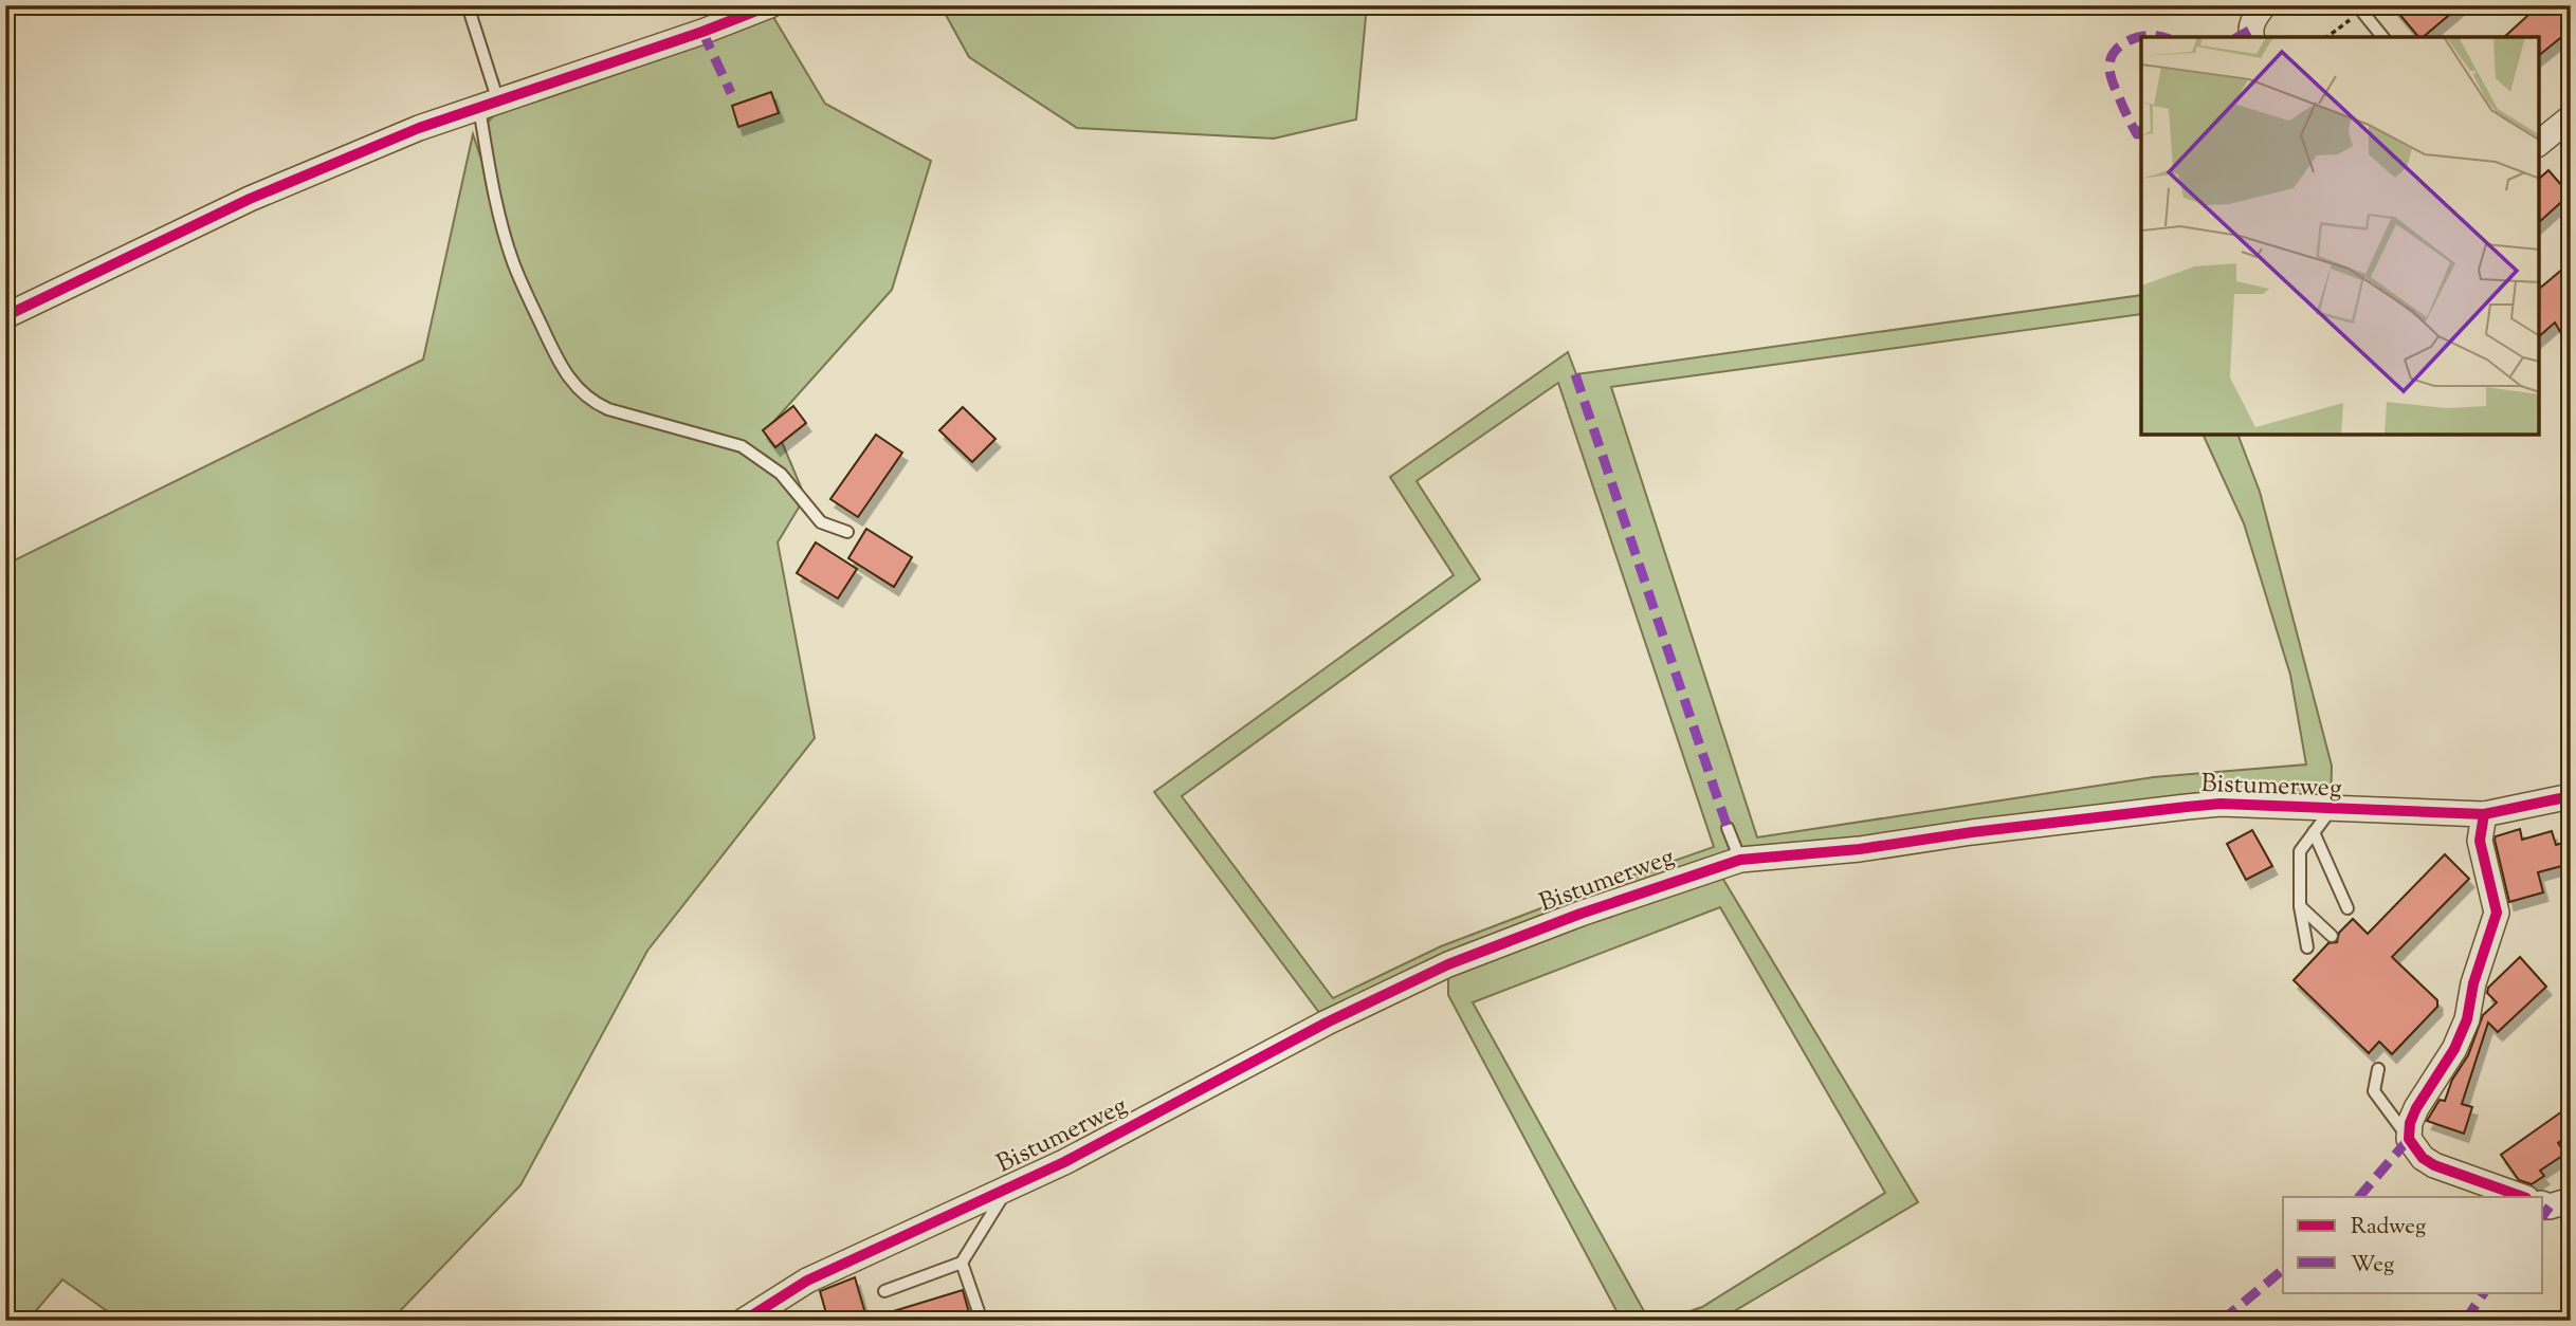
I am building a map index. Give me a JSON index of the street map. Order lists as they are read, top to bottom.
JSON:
{
  "streets": {
    "street": ["Bistumerweg"]
  },
  "legend": ["Radweg", "Weg"]
}
